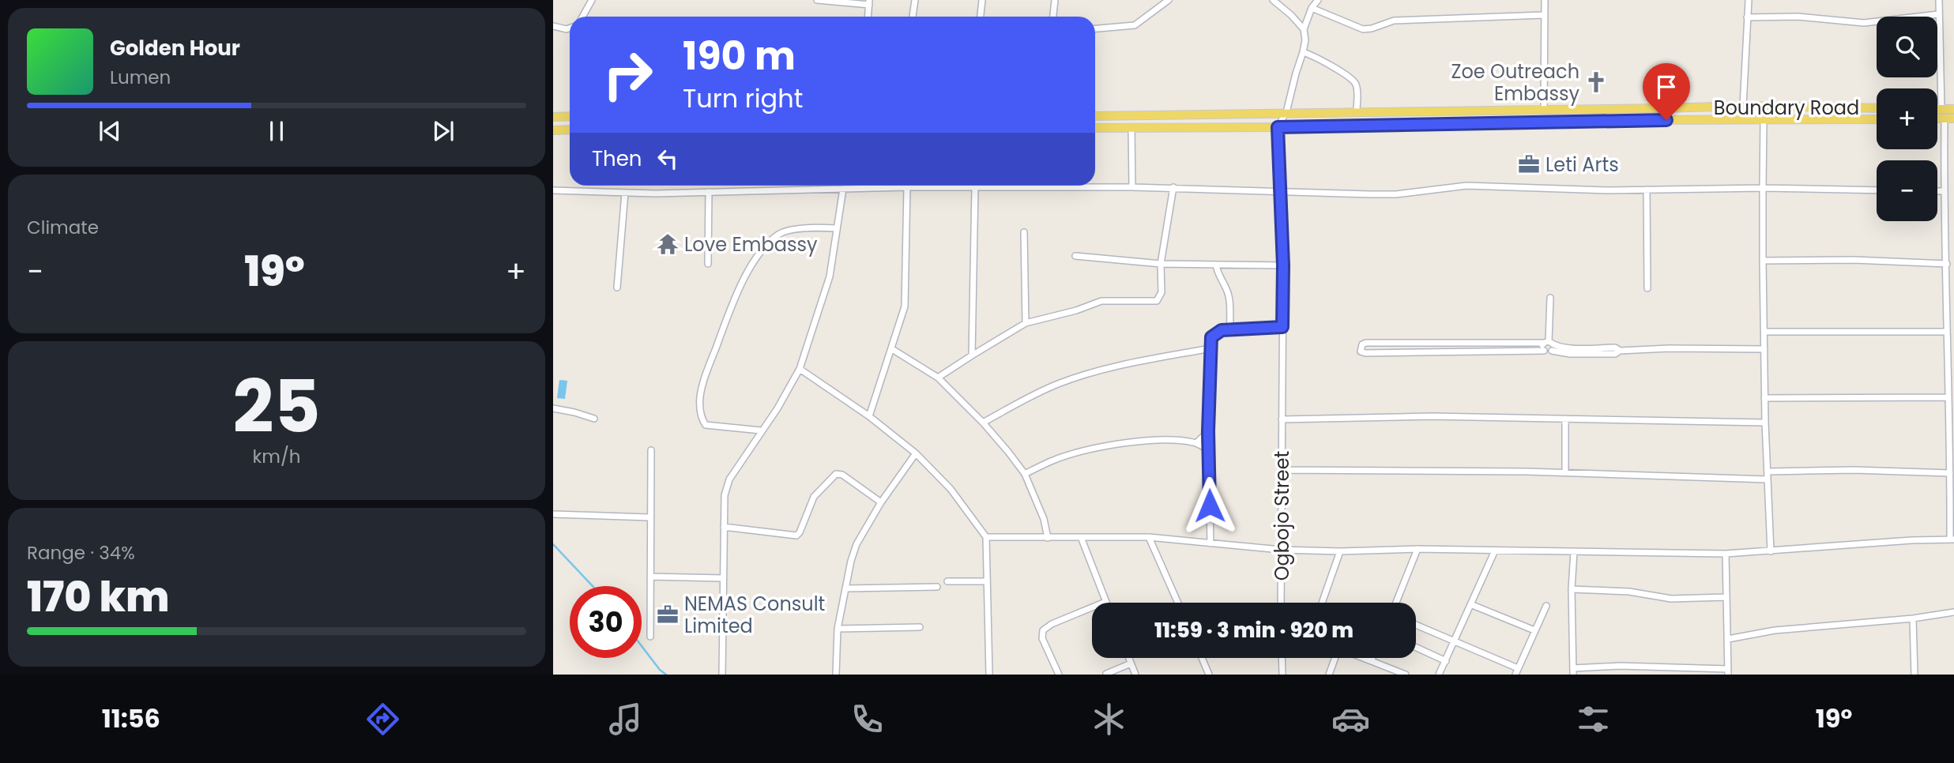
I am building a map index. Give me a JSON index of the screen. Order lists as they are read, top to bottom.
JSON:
{
  "streets": {
    "main road": ["Boundary Road"],
    "street": ["Ogbojo Street"]
  },
  "crossings": [
    ["Boundary Road", "Ogbojo Street"]
  ],
  "places": {
    "church": ["Zoe Outreach Embassy"],
    "office": ["Leti Arts", "NEMAS Consult Limited"],
    "temple": ["Love Embassy"]
  },
  "page": {
    "map_buttons": ["+", "−"],
    "turn": ["190 m", "Turn right"],
    "song": ["Golden Hour", "Lumen"],
    "then": "Then",
    "tile": [
      "Climate",
      ["25", "km/h"],
      ["Range · 34%", "170 km"]
    ],
    "heat": ["−", "19°", "+"],
    "limit": "30",
    "trip": "11:59 · 3 min · 920 m",
    "tabs": ["11:56", "19°"]
  }
}
